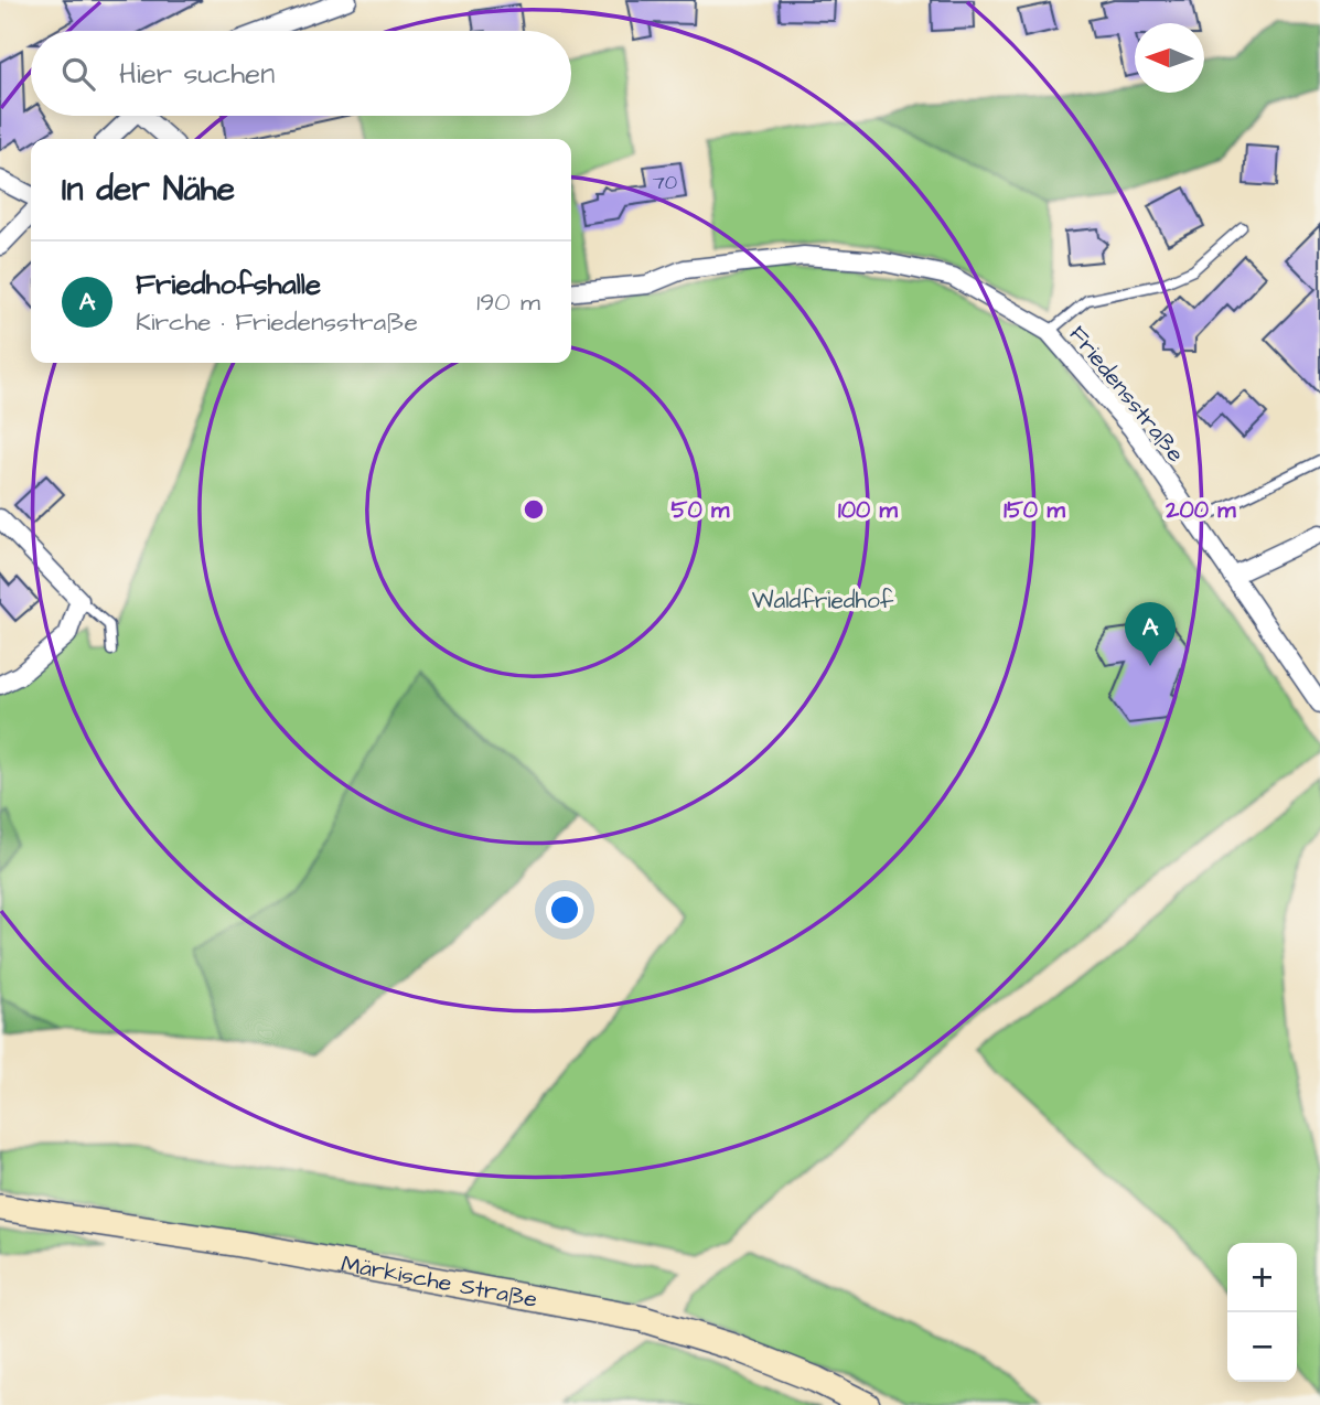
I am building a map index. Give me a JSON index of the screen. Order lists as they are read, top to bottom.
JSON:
{
  "streets": {
    "main road": ["Märkische Straße"],
    "street": ["Friedensstraße"]
  },
  "parks": ["Waldfriedhof"],
  "house_numbers": ["70"],
  "north": "left",
  "page": {
    "search": "Hier suchen",
    "heading": "In der Nähe",
    "list": [
      {
        "mark": "A",
        "name": "Friedhofshalle",
        "note": "Kirche · Friedensstraße",
        "value": "190 m"
      }
    ],
    "pins": "A",
    "map_buttons": ["+", "−"]
  },
  "rings": [
    "50 m",
    "100 m",
    "150 m",
    "200 m"
  ]
}
